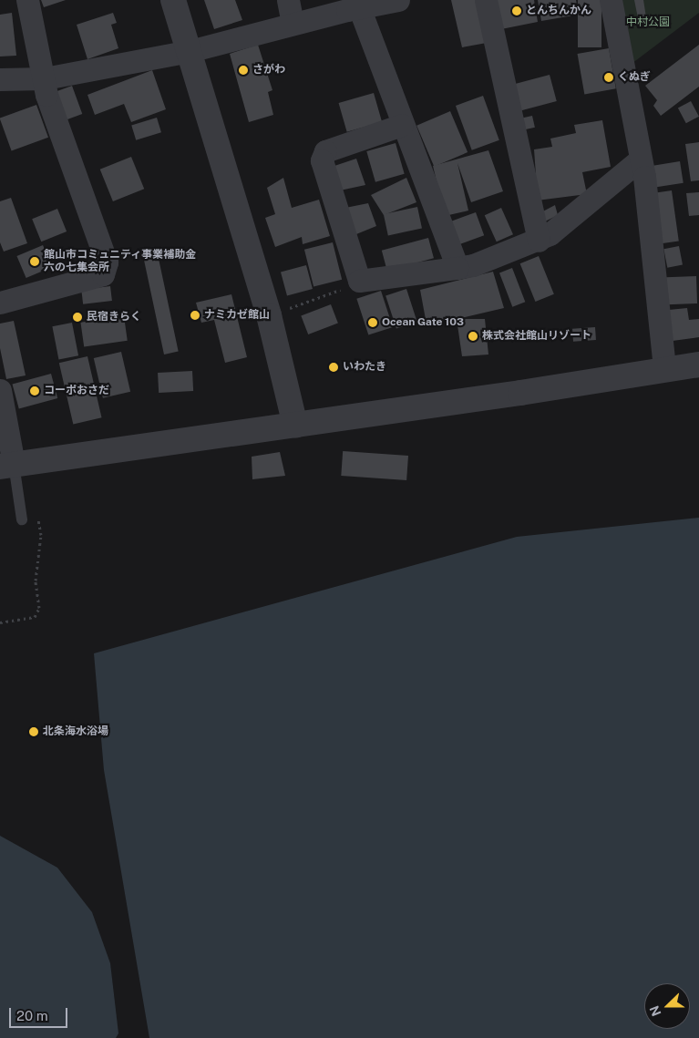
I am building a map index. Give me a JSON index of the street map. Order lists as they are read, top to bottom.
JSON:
{
  "parks": ["中村公園"],
  "places": [
    "とんちんかん",
    "さがわ",
    "くぬぎ",
    "館山市コミュニティ事業補助金 六の七集会所",
    "ナミカゼ館山",
    "民宿きらく",
    "Ocean Gate 103",
    "株式会社館山リゾート",
    "いわたき",
    "コーポおさだ",
    "北条海水浴場"
  ],
  "scale_bar": "20 m",
  "north": "left"
}
